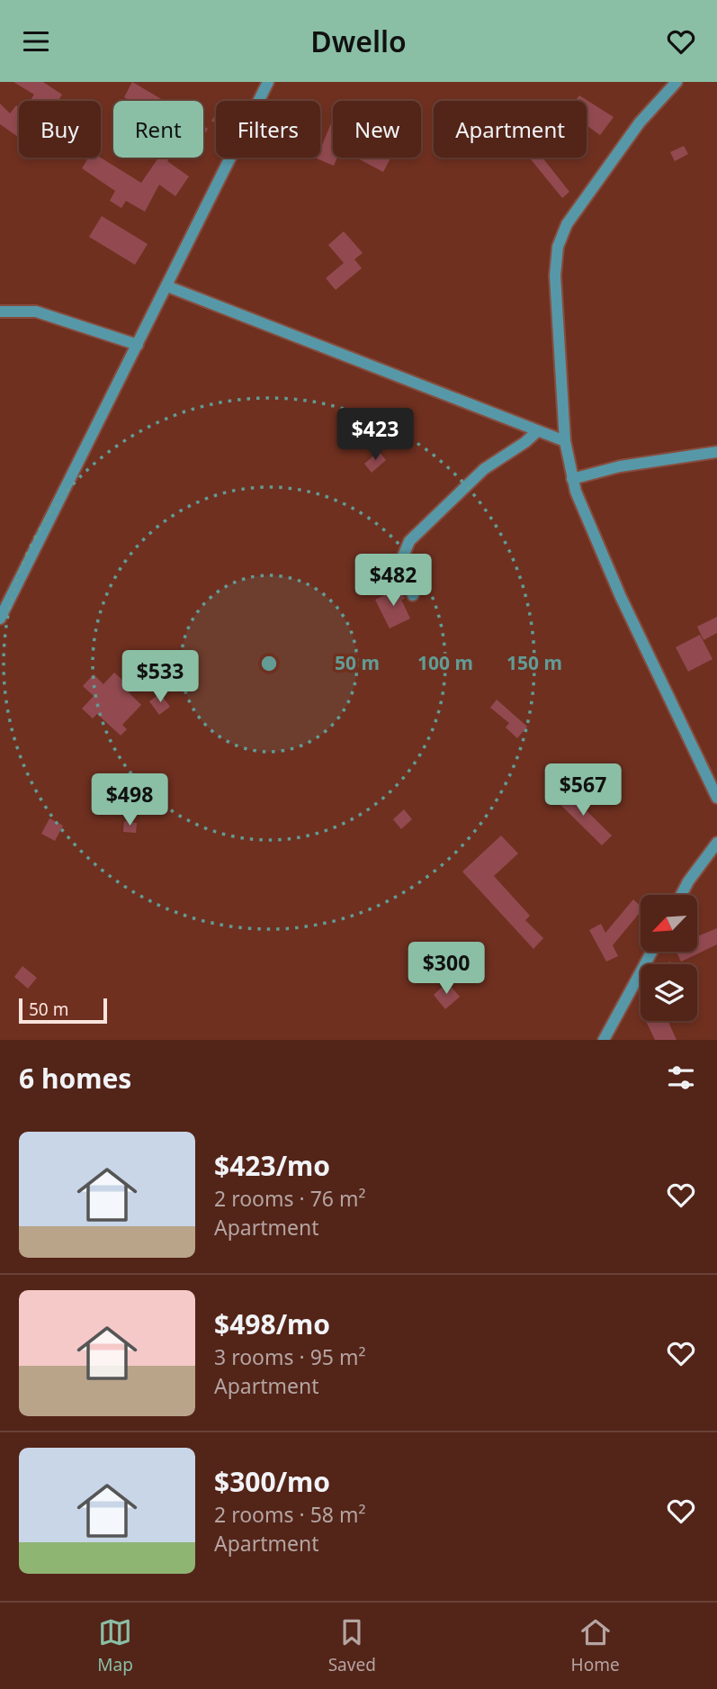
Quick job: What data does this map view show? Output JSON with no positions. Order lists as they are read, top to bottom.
{
  "scale_bar": "50 m",
  "north": "bottom left",
  "page": {
    "header": "Dwello",
    "chip": [
      "Buy",
      "Rent",
      "Filters",
      "New",
      "Apartment"
    ],
    "price": [
      "$423",
      "$482",
      "$533",
      "$567",
      "$498",
      "$300"
    ],
    "scale": "50 m",
    "heading": "6 homes",
    "list": [
      {
        "name": "$423/mo",
        "note": "2 rooms · 76 m² · Apartment"
      },
      {
        "name": "$498/mo",
        "note": "3 rooms · 95 m² · Apartment"
      },
      {
        "name": "$300/mo",
        "note": "2 rooms · 58 m² · Apartment"
      }
    ],
    "tabs": ["Map", "Saved", "Home"]
  },
  "rings": ["50 m", "100 m", "150 m"]
}
